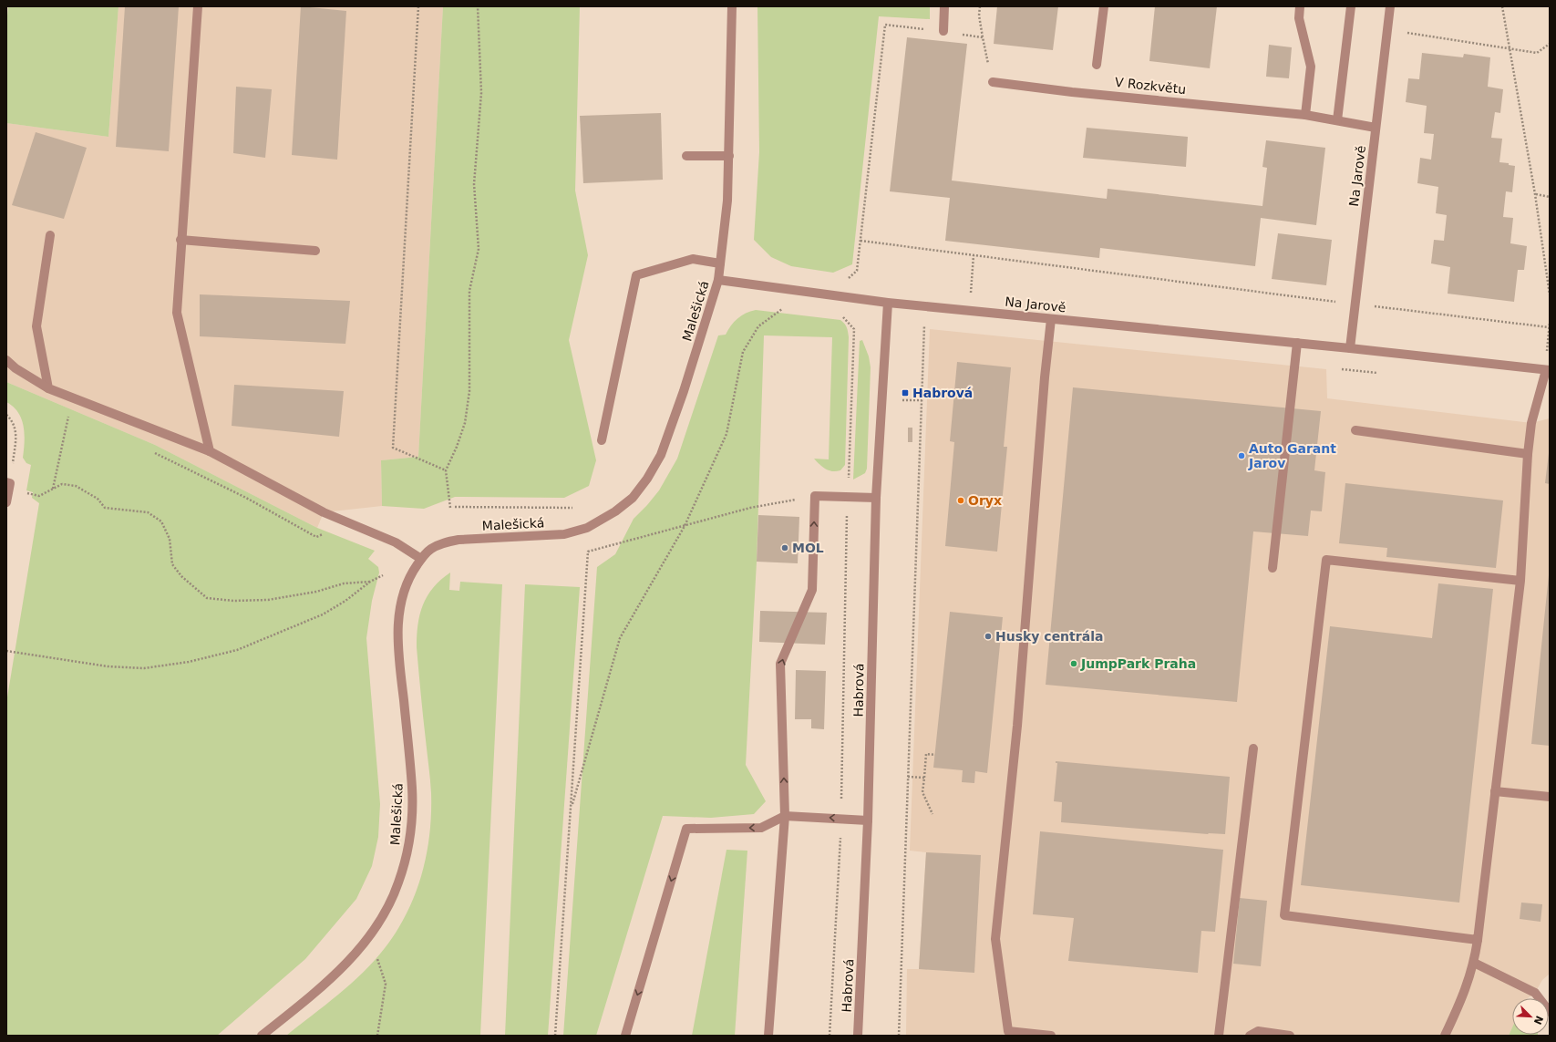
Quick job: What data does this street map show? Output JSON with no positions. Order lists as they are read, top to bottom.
{
  "streets": {
    "street": [
      "V Rozkvětu",
      "Na Jarově",
      "Malešická",
      "Habrová"
    ]
  },
  "crossings": [
    ["V Rozkvětu", "Na Jarově"],
    ["Na Jarově", "Malešická"],
    ["Na Jarově", "Habrová"]
  ],
  "places": {
    "transit": ["Habrová"],
    "other": [
      "Auto Garant Jarov",
      "Oryx",
      "MOL",
      "Husky centrála",
      "JumpPark Praha"
    ]
  },
  "north": "bottom right"
}
